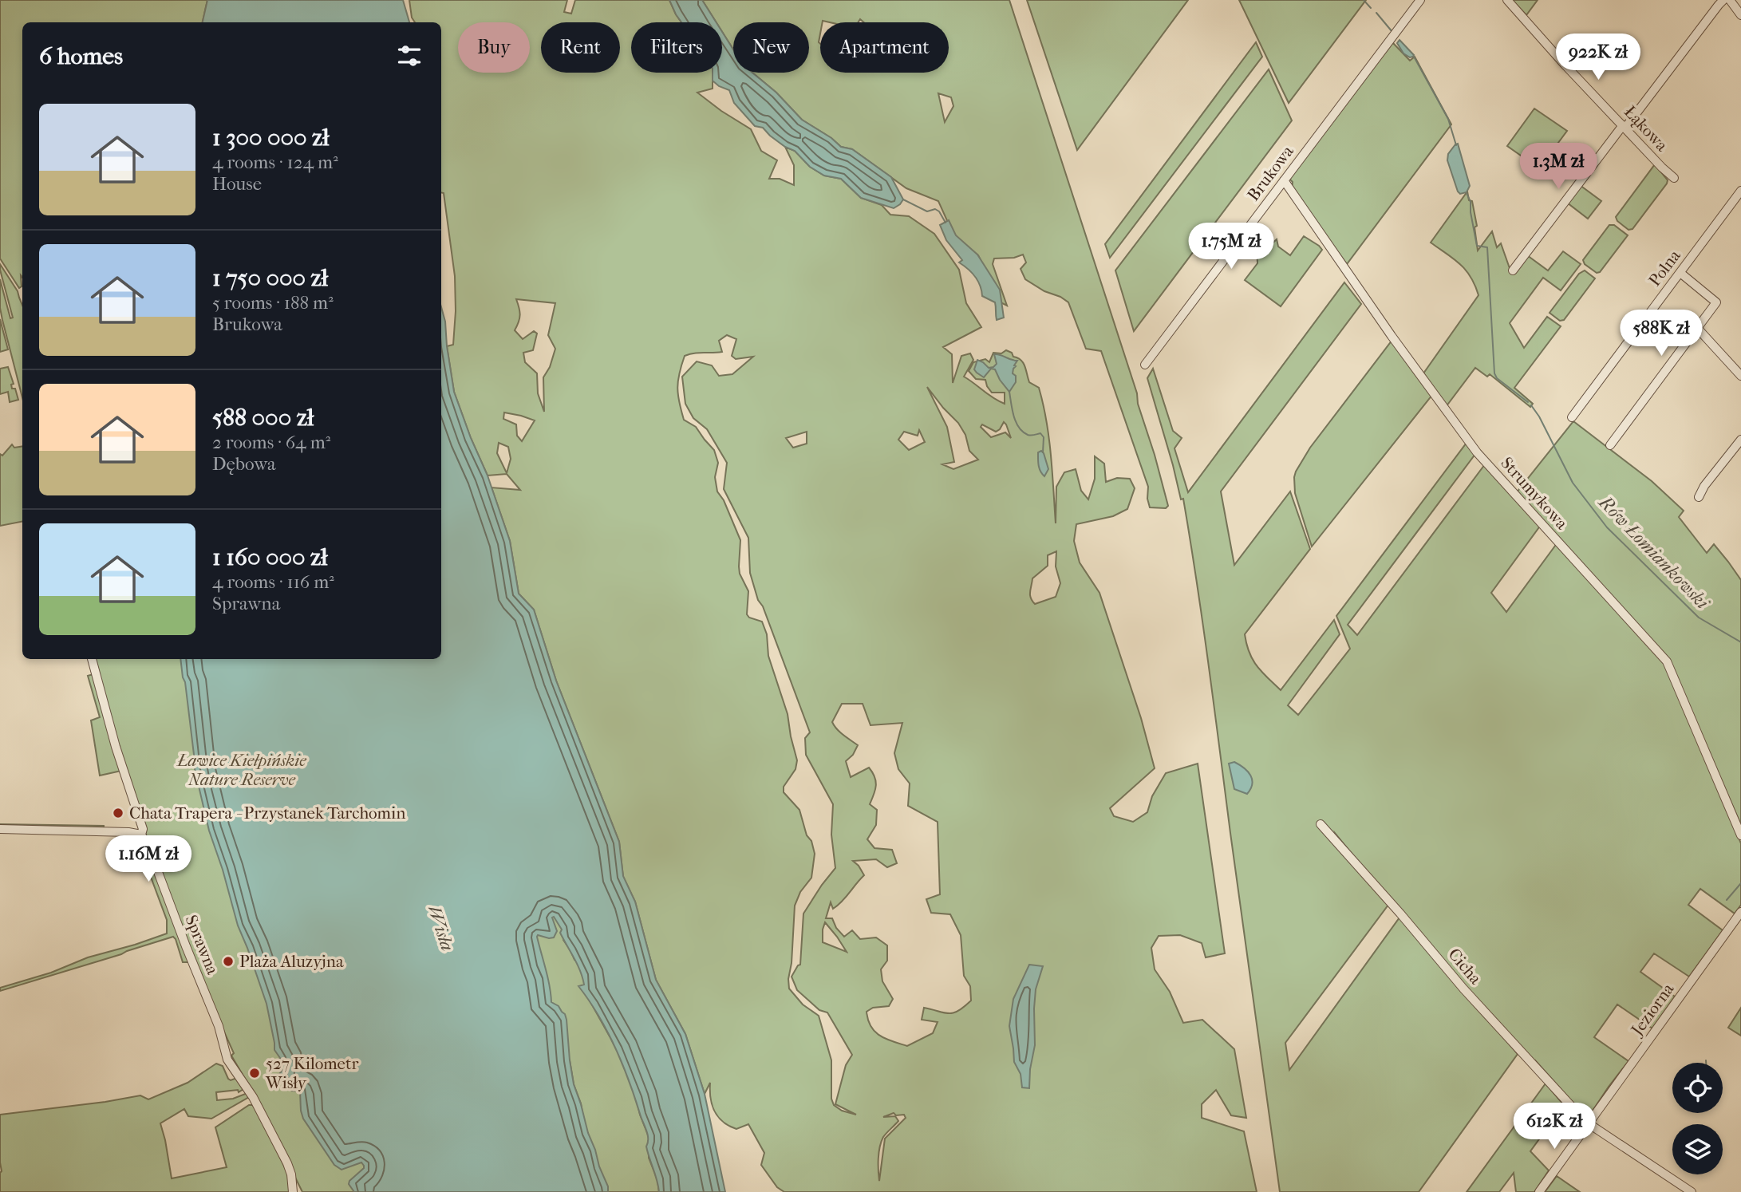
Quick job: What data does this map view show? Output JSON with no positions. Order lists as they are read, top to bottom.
{
  "streets": {
    "street": [
      "Łąkowa",
      "Brukowa",
      "Polna",
      "Strumykowa",
      "Sprawna",
      "Cicha",
      "Jeziorna"
    ]
  },
  "crossings": [
    ["Brukowa", "Strumykowa"],
    ["Cicha", "Jeziorna"]
  ],
  "water": ["Rów Łomiankowski", "Wisła"],
  "parks": ["Ławice Kiełpińskie Nature Reserve"],
  "places": ["Chata Trapera - Przystanek Tarchomin", "Plaża Aluzyjna", "527 Kilometr Wisły"],
  "page": {
    "chip": [
      "Buy",
      "Rent",
      "Filters",
      "New",
      "Apartment"
    ],
    "heading": "6 homes",
    "price": [
      "922K zł",
      "1.3M zł",
      "1.75M zł",
      "588K zł",
      "1.16M zł",
      "612K zł"
    ],
    "list": [
      {
        "name": "1 300 000 zł",
        "note": "4 rooms · 124 m² · House"
      },
      {
        "name": "1 750 000 zł",
        "note": "5 rooms · 188 m² · Brukowa"
      },
      {
        "name": "588 000 zł",
        "note": "2 rooms · 64 m² · Dębowa"
      },
      {
        "name": "1 160 000 zł",
        "note": "4 rooms · 116 m² · Sprawna"
      }
    ]
  }
}
